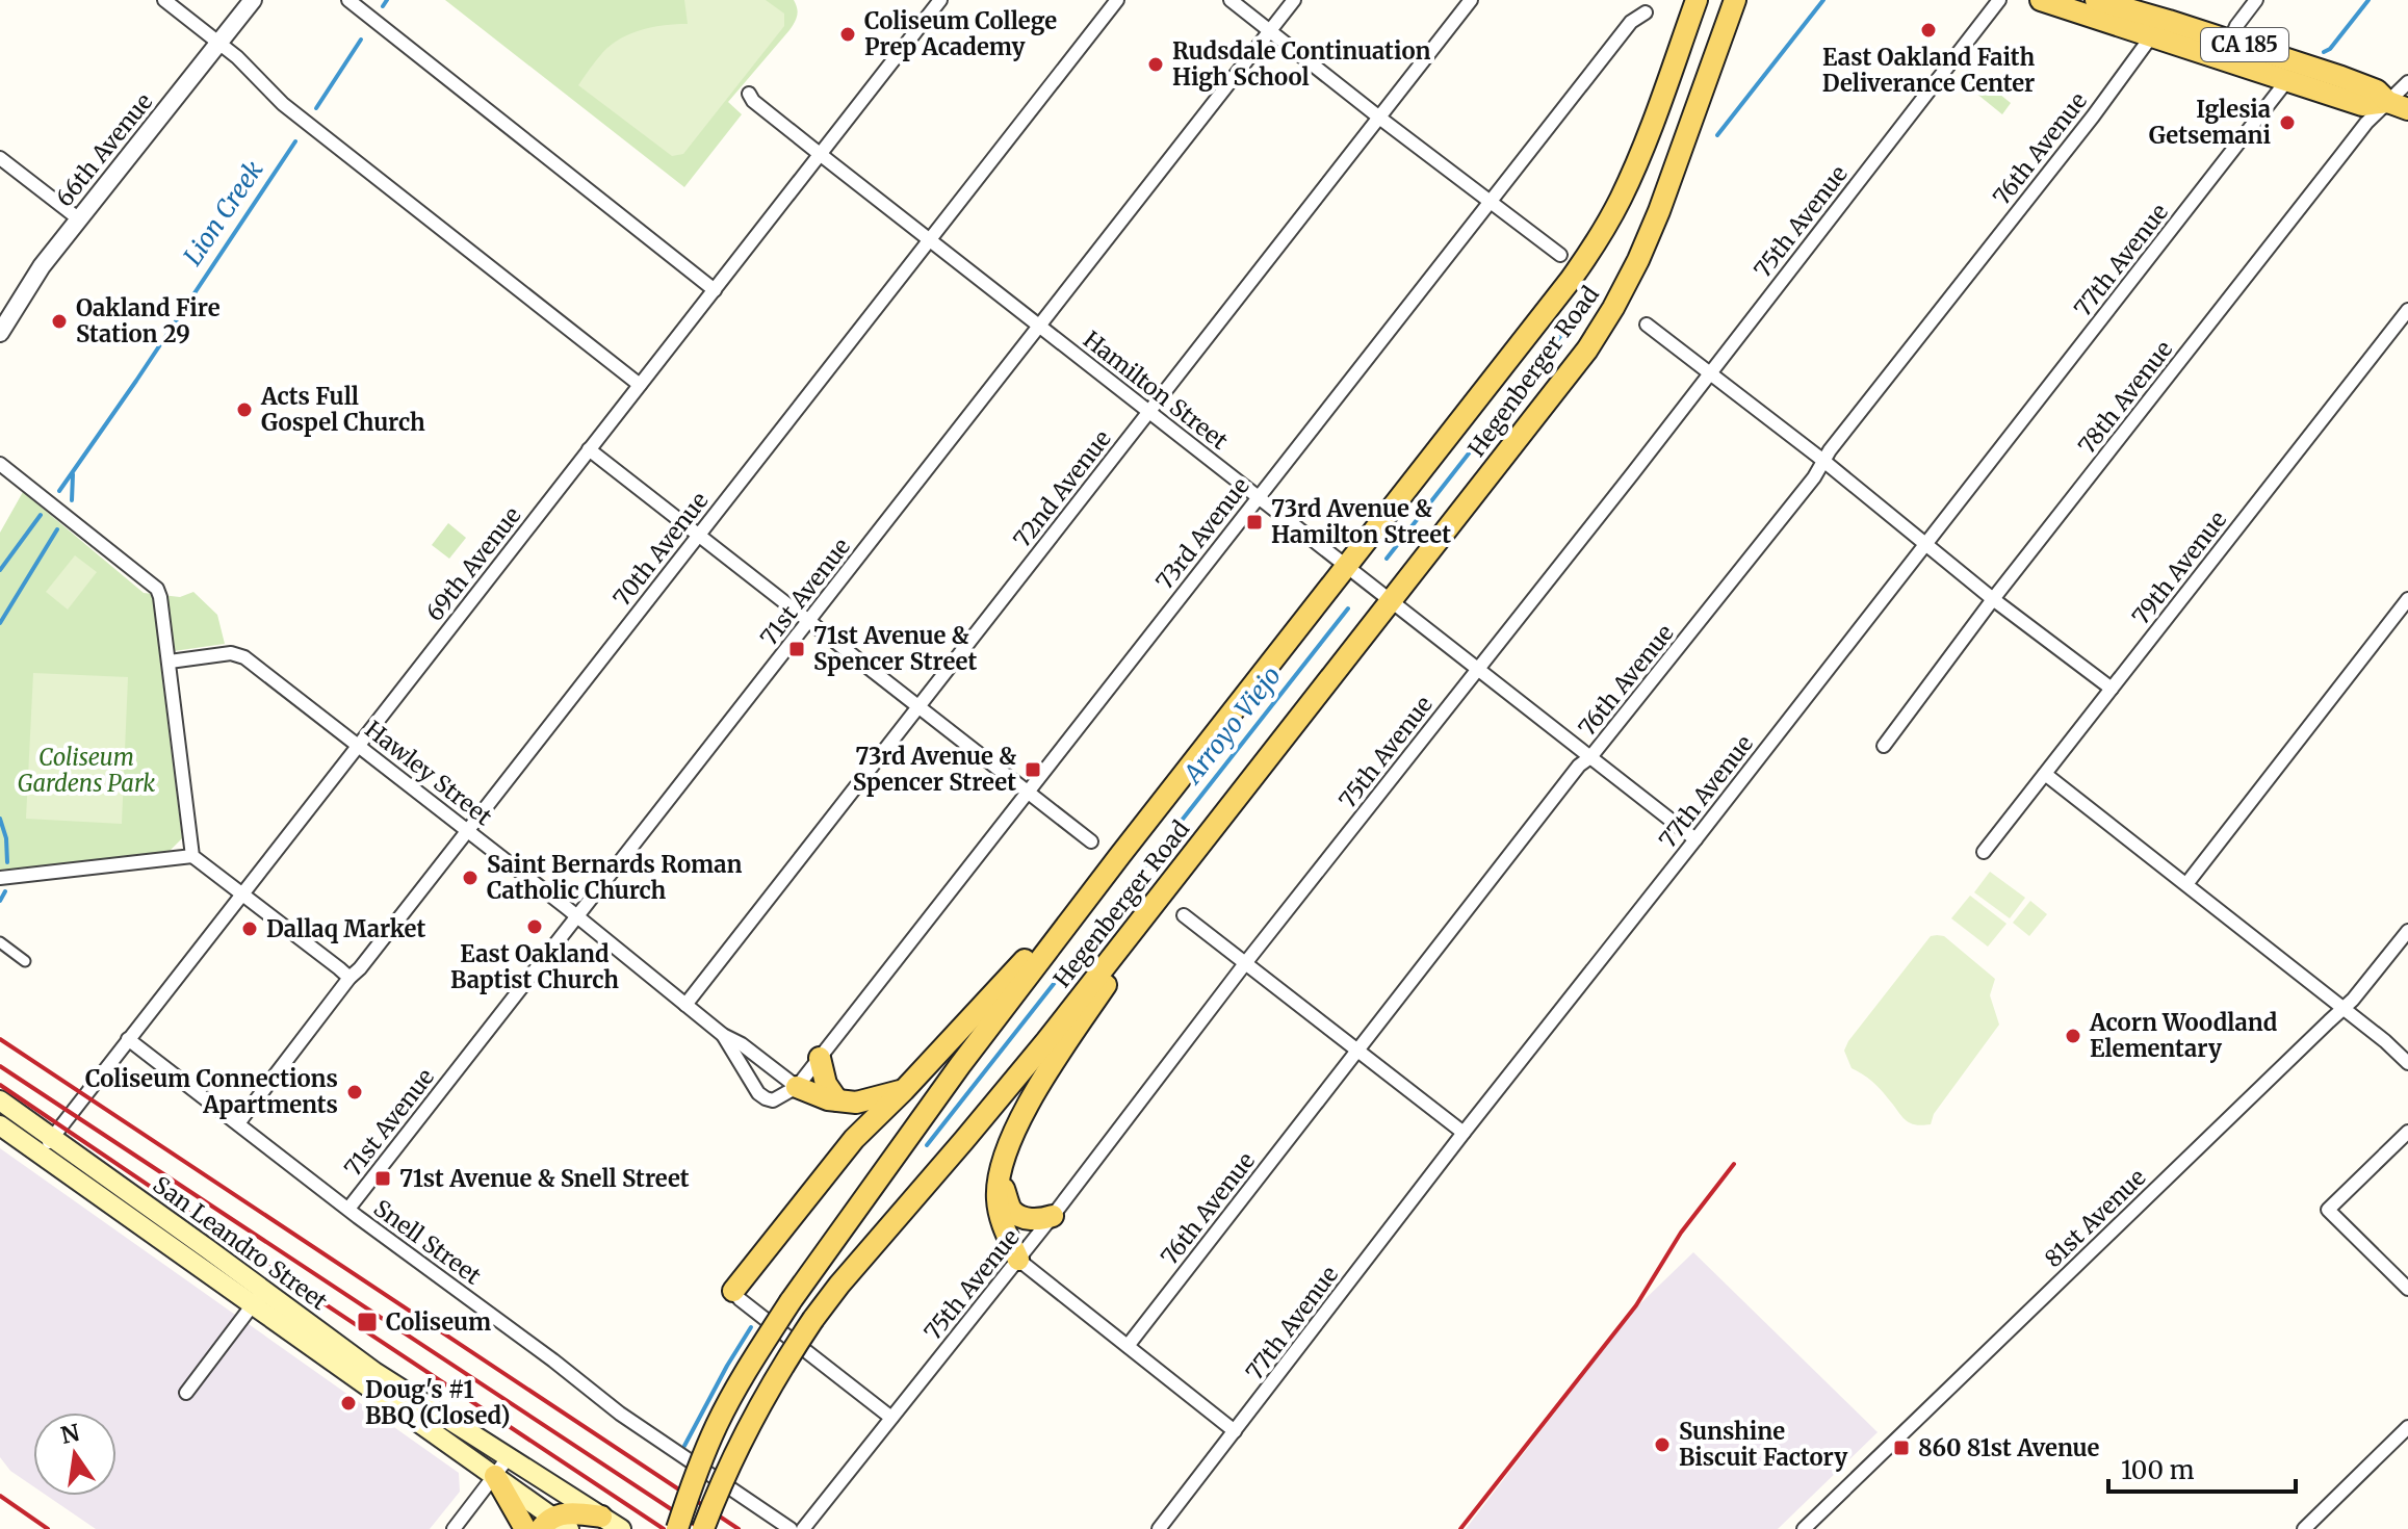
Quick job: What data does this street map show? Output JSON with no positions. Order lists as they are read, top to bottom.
{
  "streets": {
    "main road": ["CA 185", "Hegenberger Road", "San Leandro Street"],
    "street": [
      "76th Avenue",
      "66th Avenue",
      "75th Avenue",
      "77th Avenue",
      "Hamilton Street",
      "78th Avenue",
      "72nd Avenue",
      "73rd Avenue",
      "70th Avenue",
      "69th Avenue",
      "79th Avenue",
      "71st Avenue",
      "Hawley Street",
      "81st Avenue",
      "Snell Street"
    ]
  },
  "crossings": [
    ["CA 185", "76th Avenue"],
    ["CA 185", "77th Avenue"],
    ["CA 185", "78th Avenue"],
    ["76th Avenue", "Hamilton Street"],
    ["75th Avenue", "Hamilton Street"],
    ["77th Avenue", "Hamilton Street"],
    ["Hegenberger Road", "Hamilton Street"],
    ["Hamilton Street", "72nd Avenue"],
    ["Hamilton Street", "73rd Avenue"],
    ["Hamilton Street", "70th Avenue"],
    ["Hamilton Street", "69th Avenue"],
    ["Hamilton Street", "71st Avenue"],
    ["72nd Avenue", "Hawley Street"],
    ["73rd Avenue", "Hawley Street"],
    ["70th Avenue", "Hawley Street"],
    ["70th Avenue", "Snell Street"],
    ["69th Avenue", "Hawley Street"],
    ["69th Avenue", "Snell Street"],
    ["69th Avenue", "San Leandro Street"],
    ["71st Avenue", "Hawley Street"],
    ["71st Avenue", "Snell Street"]
  ],
  "water": ["Lion Creek", "Arroyo Viejo"],
  "parks": ["Coliseum Gardens Park"],
  "places": {
    "other": [
      "East Oakland Faith Deliverance Center",
      "Coliseum College Prep Academy",
      "Rudsdale Continuation High School",
      "Iglesia Getsemani",
      "Oakland Fire Station 29",
      "Acts Full Gospel Church",
      "Saint Bernards Roman Catholic Church",
      "East Oakland Baptist Church",
      "Dallaq Market",
      "Acorn Woodland Elementary",
      "Coliseum Connections Apartments",
      "Doug's #1 BBQ (Closed)",
      "Sunshine Biscuit Factory"
    ],
    "transit": [
      "73rd Avenue & Hamilton Street",
      "71st Avenue & Spencer Street",
      "73rd Avenue & Spencer Street",
      "71st Avenue & Snell Street",
      "Coliseum",
      "860 81st Avenue"
    ]
  },
  "scale_bar": "100 m",
  "north": "top"
}
